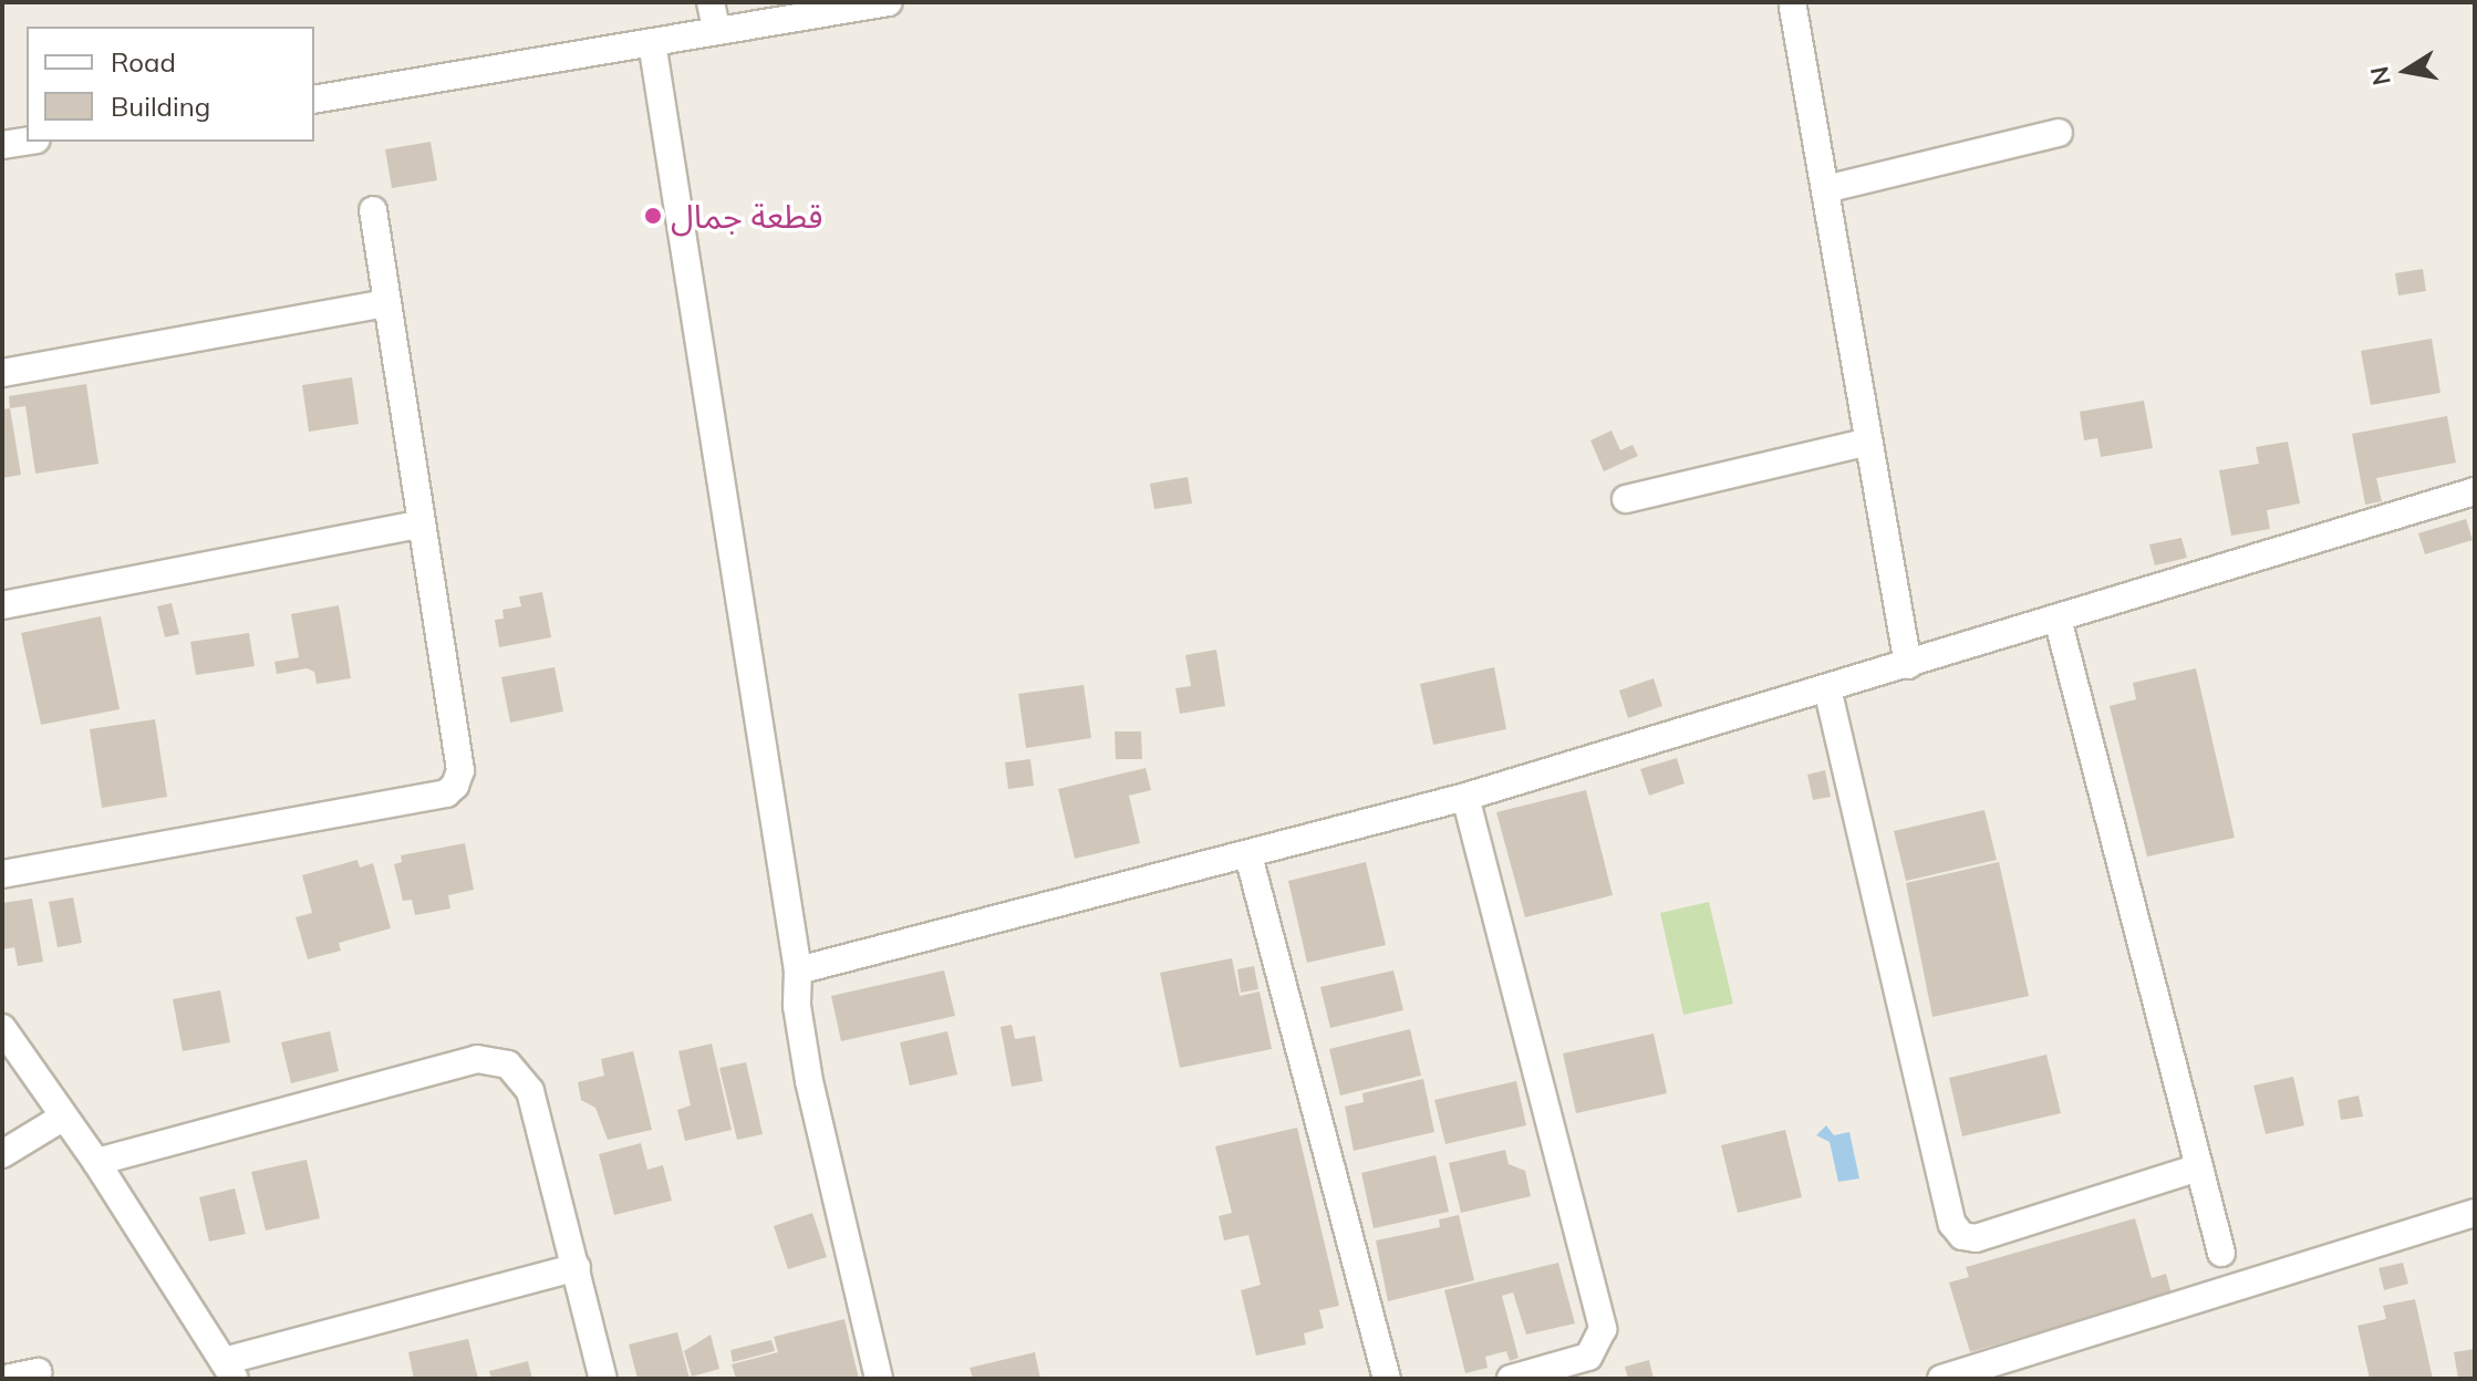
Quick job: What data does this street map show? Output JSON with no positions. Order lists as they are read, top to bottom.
{
  "places": ["قطعة جمال"],
  "legend": ["Road", "Building"],
  "north": "left"
}
